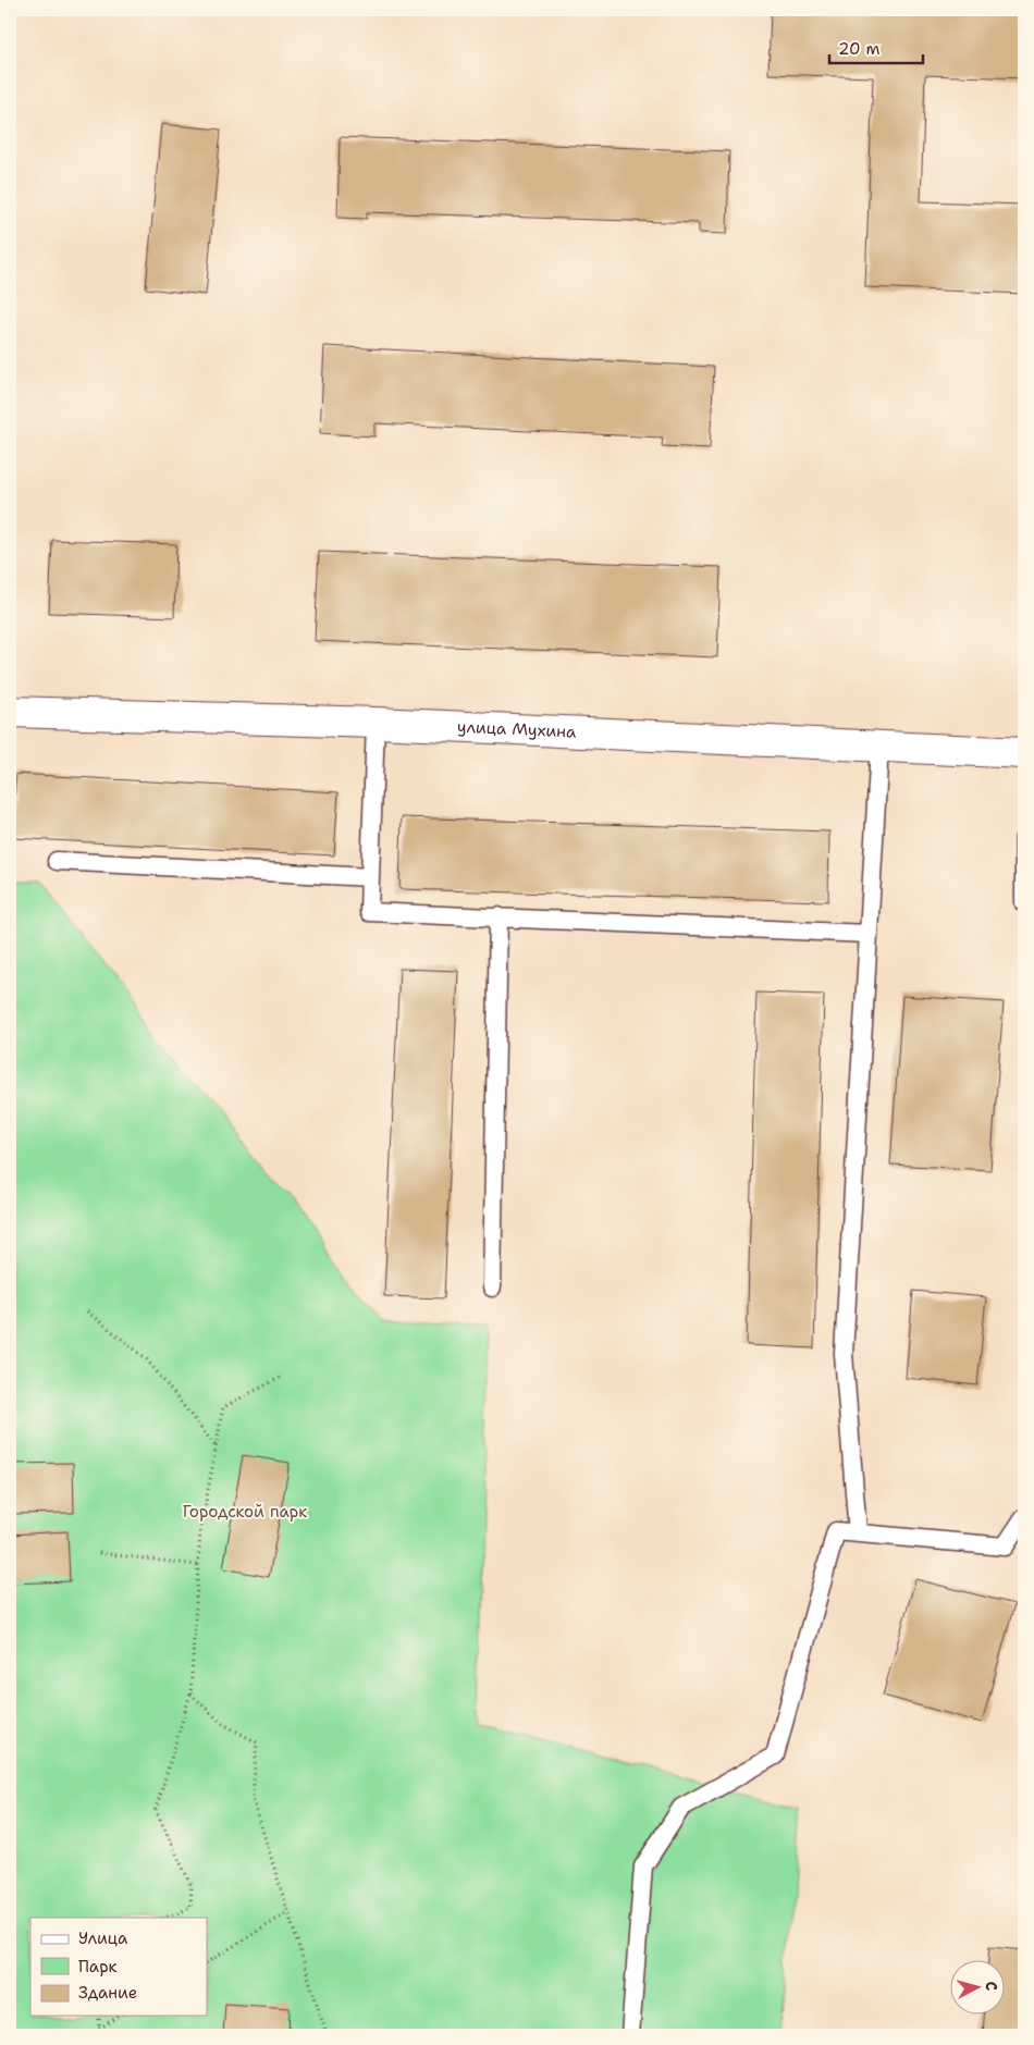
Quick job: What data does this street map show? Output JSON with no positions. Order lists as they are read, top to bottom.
{
  "streets": {
    "street": ["улица Мухина"]
  },
  "parks": ["Городской парк"],
  "legend": ["Улица", "Парк", "Здание"],
  "scale_bar": "20 m",
  "north": "right"
}
